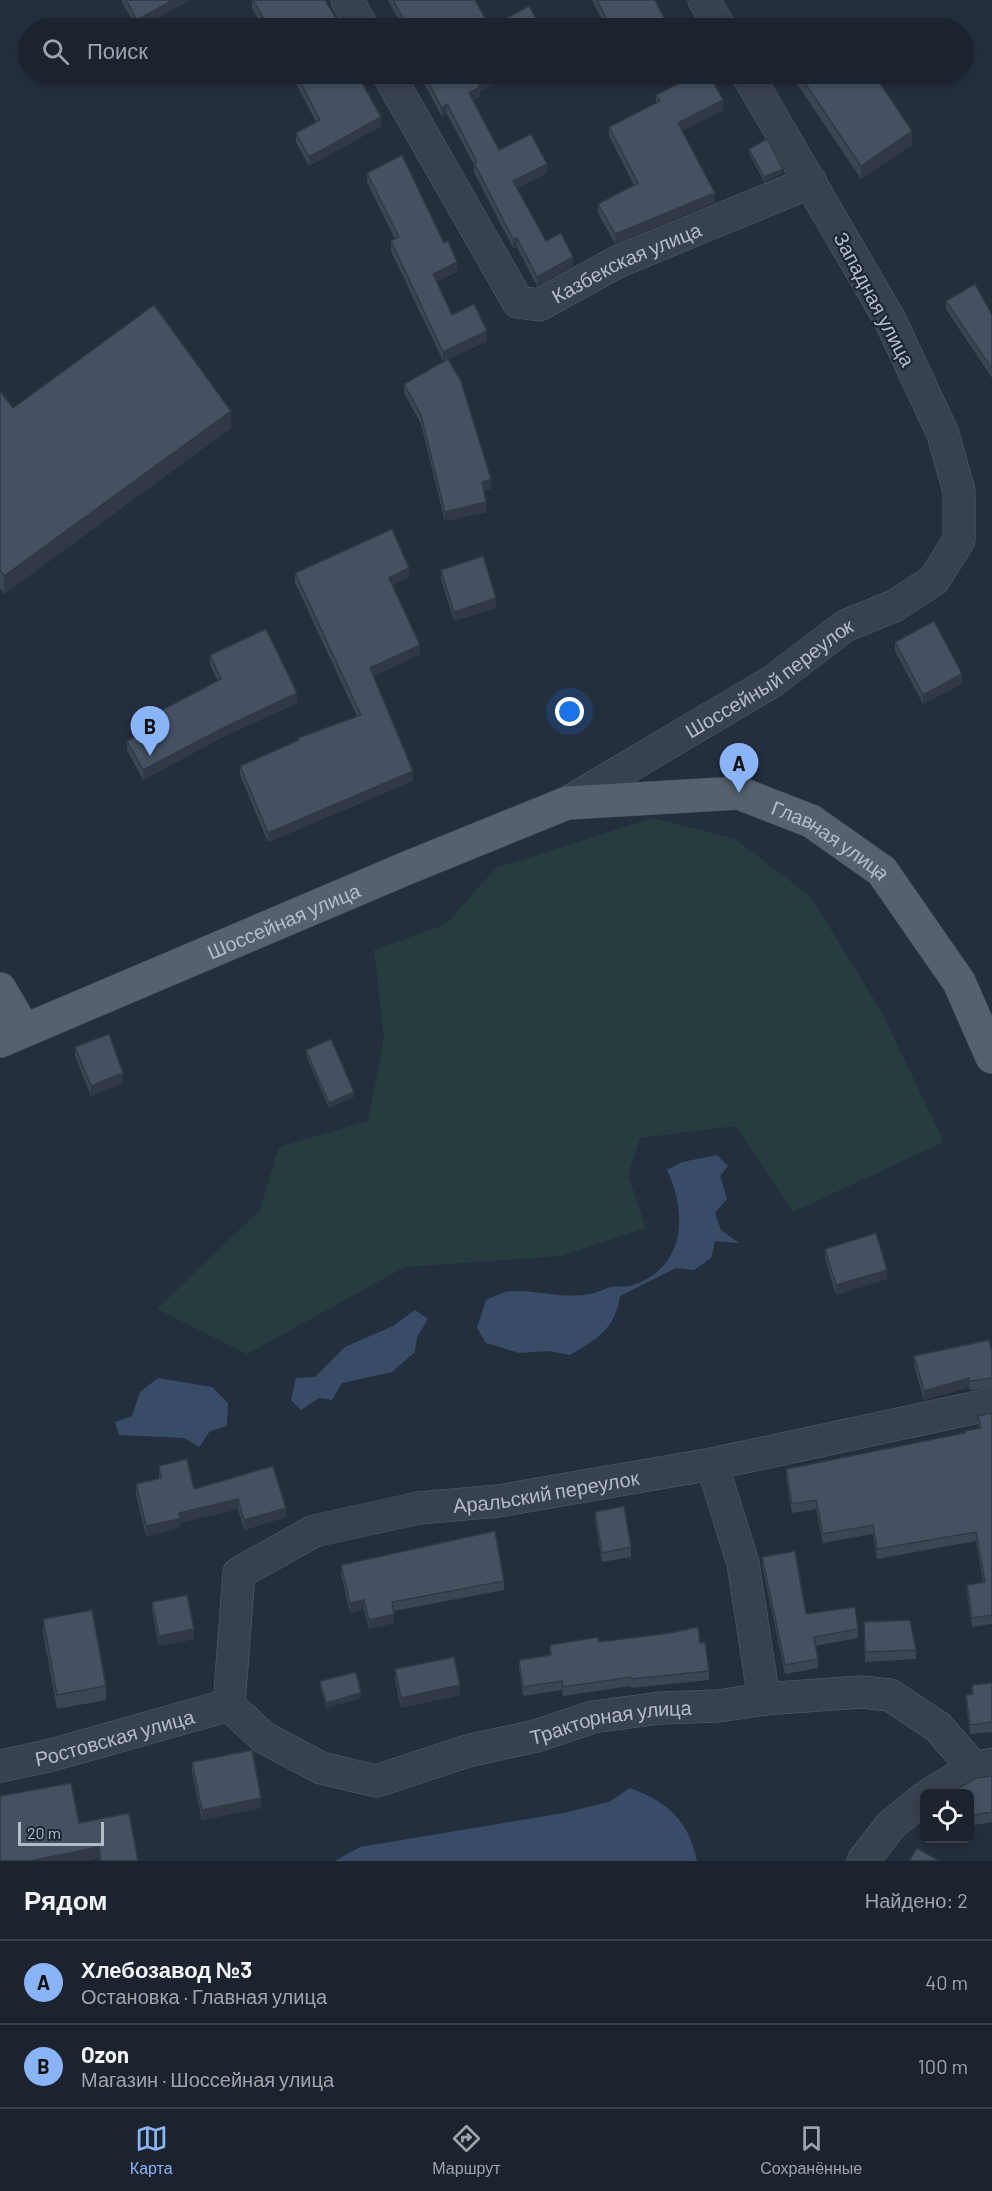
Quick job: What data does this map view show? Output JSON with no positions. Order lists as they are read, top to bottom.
{
  "streets": {
    "main road": ["Главная улица", "Шоссейная улица"],
    "street": [
      "Казбекская улица",
      "Западная улица",
      "Шоссейный переулок",
      "Аральский переулок",
      "Тракторная улица",
      "Ростовская улица"
    ]
  },
  "crossings": [
    ["Казбекская улица", "Западная улица"],
    ["Западная улица", "Шоссейный переулок"],
    ["Шоссейный переулок", "Главная улица"],
    ["Шоссейный переулок", "Шоссейная улица"],
    ["Главная улица", "Шоссейная улица"],
    ["Аральский переулок", "Тракторная улица"],
    ["Аральский переулок", "Ростовская улица"],
    ["Тракторная улица", "Ростовская улица"]
  ],
  "scale_bar": "20 m",
  "page": {
    "search": "Поиск",
    "pins": ["B", "A"],
    "scale": "20 m",
    "heading": ["Рядом", "Найдено: 2"],
    "list": [
      {
        "mark": "A",
        "name": "Хлебозавод №3",
        "note": "Остановка · Главная улица",
        "value": "40 m"
      },
      {
        "mark": "B",
        "name": "Ozon",
        "note": "Магазин · Шоссейная улица",
        "value": "100 m"
      }
    ],
    "nav": ["Карта", "Маршрут", "Сохранённые"]
  }
}
